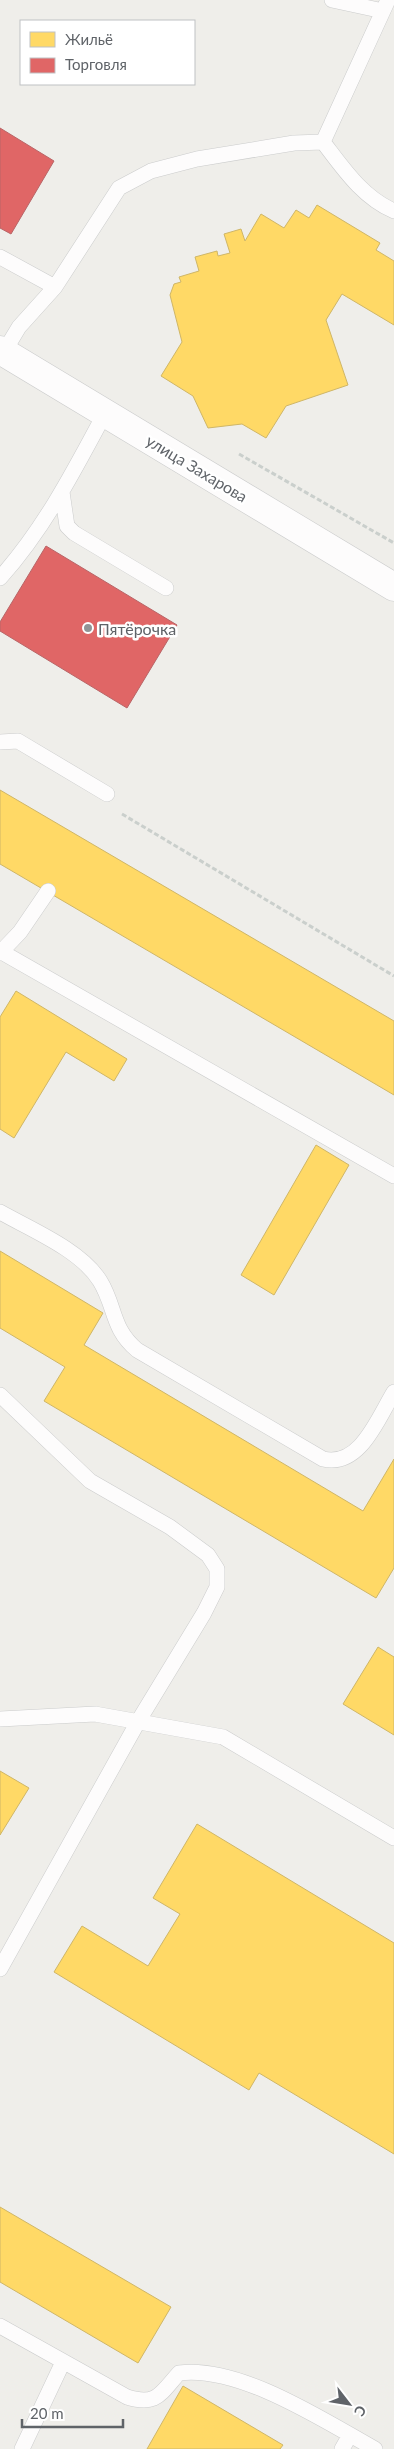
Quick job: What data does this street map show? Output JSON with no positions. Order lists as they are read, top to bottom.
{
  "streets": {
    "street": ["улица Захарова"]
  },
  "places": ["Пятёрочка"],
  "legend": ["Жильё", "Торговля"],
  "scale_bar": "20 m",
  "north": "bottom right"
}
